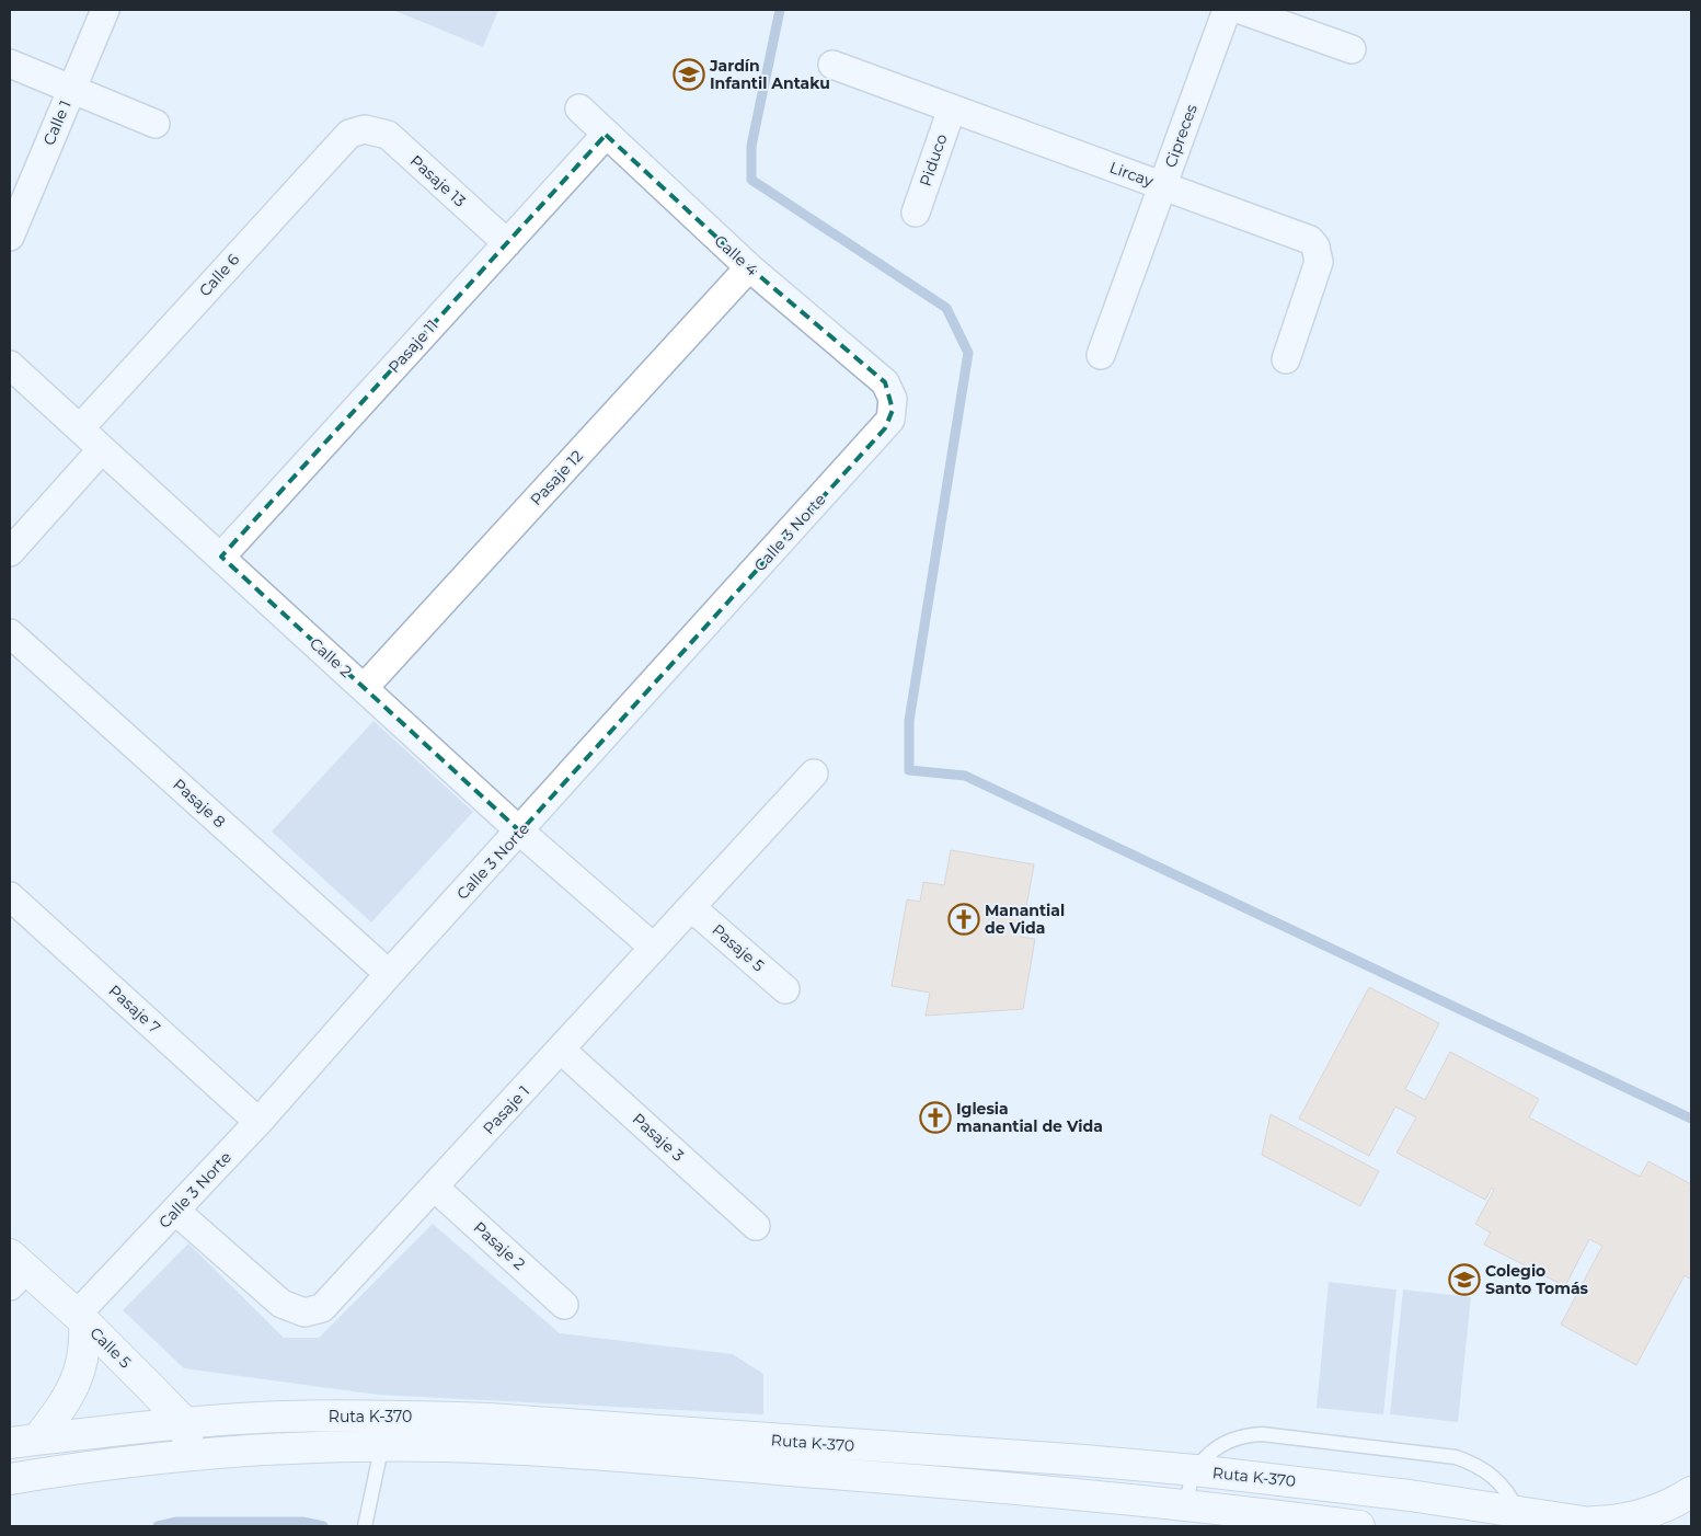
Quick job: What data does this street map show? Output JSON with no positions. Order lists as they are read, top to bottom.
{
  "streets": {
    "street": [
      "Calle 1",
      "Cipreces",
      "Piduco",
      "Lircay",
      "Pasaje 13",
      "Calle 4",
      "Calle 6",
      "Pasaje 11",
      "Pasaje 12",
      "Calle 3 Norte",
      "Calle 2",
      "Pasaje 8",
      "Pasaje 5",
      "Pasaje 7",
      "Pasaje 1",
      "Pasaje 3",
      "Pasaje 2",
      "Calle 5",
      "Ruta K-370"
    ]
  },
  "crossings": [
    ["Cipreces", "Lircay"],
    ["Piduco", "Lircay"],
    ["Pasaje 13", "Calle 6"],
    ["Pasaje 13", "Pasaje 11"],
    ["Calle 4", "Pasaje 11"],
    ["Calle 4", "Pasaje 12"],
    ["Calle 4", "Calle 3 Norte"],
    ["Calle 6", "Calle 2"],
    ["Pasaje 11", "Calle 2"],
    ["Pasaje 12", "Calle 2"],
    ["Calle 3 Norte", "Calle 2"],
    ["Calle 3 Norte", "Pasaje 8"],
    ["Calle 3 Norte", "Pasaje 7"],
    ["Calle 3 Norte", "Pasaje 1"],
    ["Calle 3 Norte", "Calle 5"],
    ["Calle 2", "Pasaje 1"],
    ["Pasaje 5", "Pasaje 1"],
    ["Pasaje 1", "Pasaje 3"],
    ["Pasaje 1", "Pasaje 2"],
    ["Calle 5", "Ruta K-370"]
  ],
  "places": {
    "school or university": ["Jardín Infantil Antaku", "Colegio Santo Tomás"],
    "church": ["Manantial de Vida", "Iglesia manantial de Vida"]
  }
}
